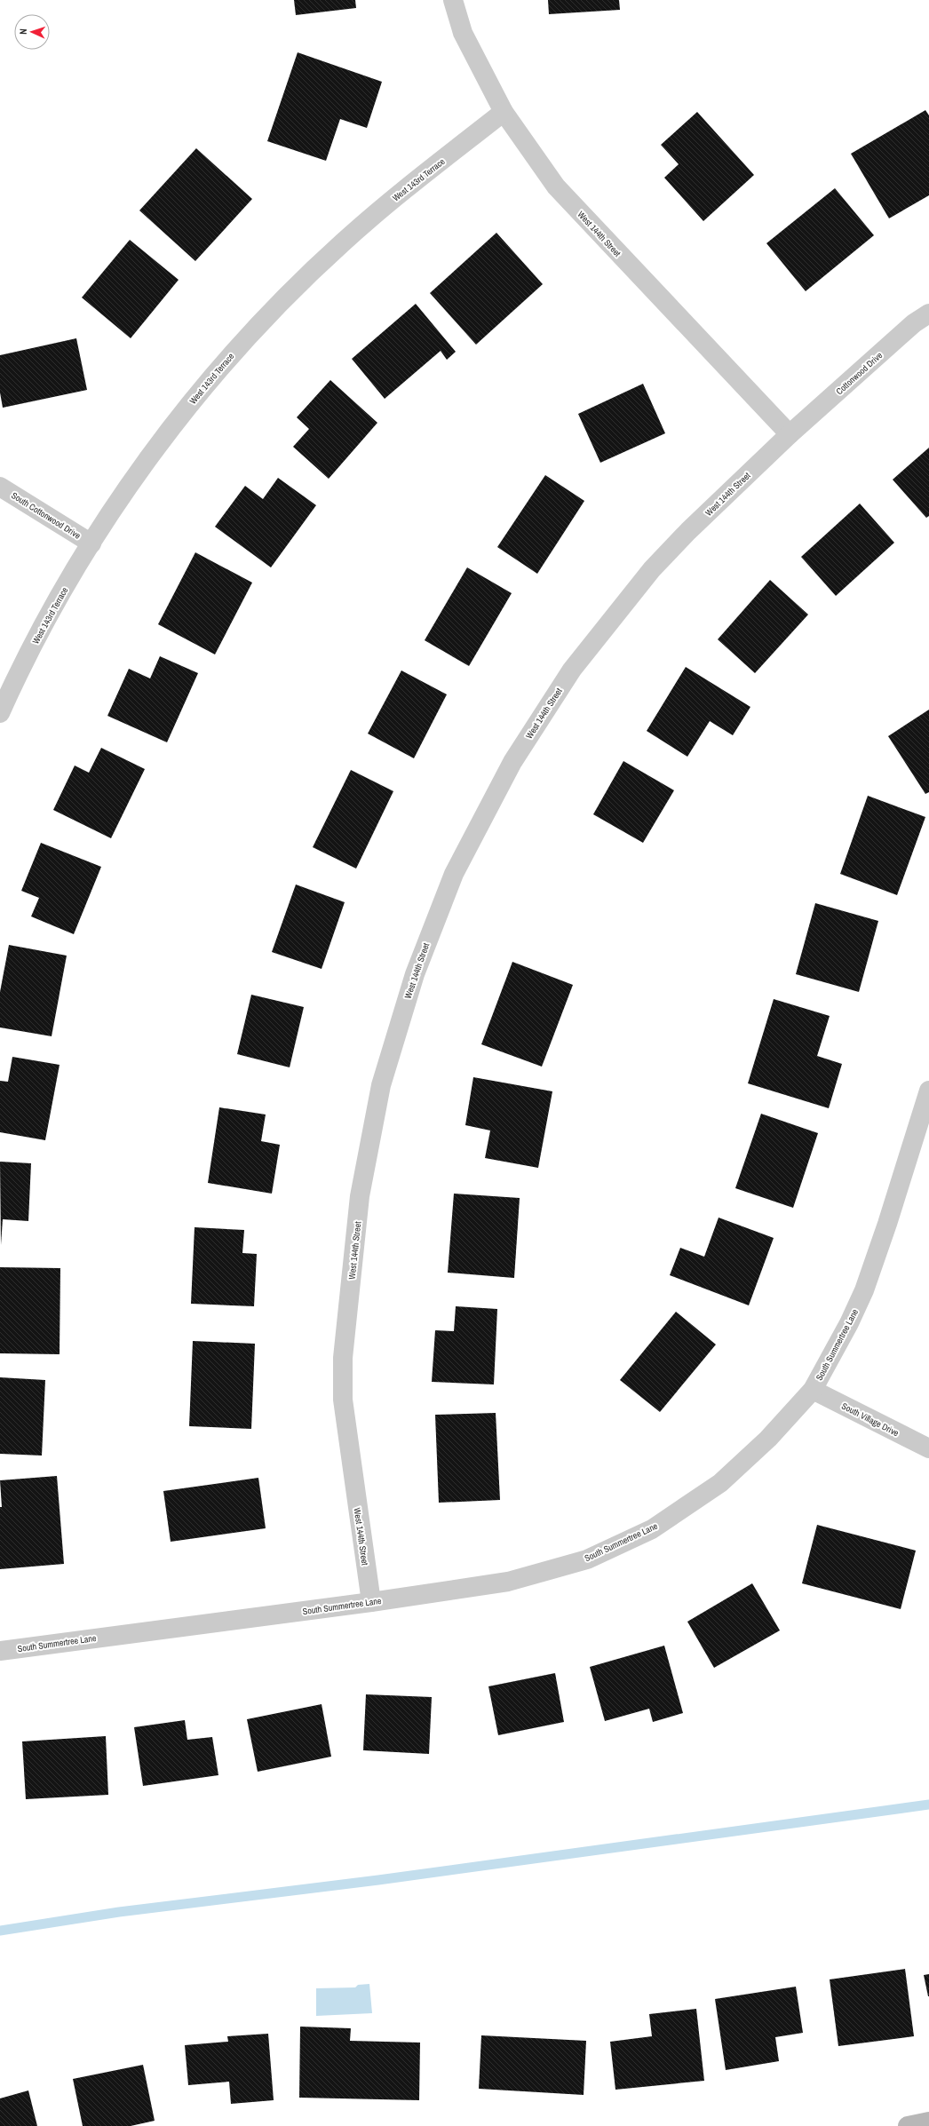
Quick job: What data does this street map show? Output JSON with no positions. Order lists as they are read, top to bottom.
{
  "streets": {
    "street": [
      "West 143rd Terrace",
      "West 144th Street",
      "Cottonwood Drive",
      "South Cottonwood Drive",
      "South Summertree Lane",
      "South Village Drive"
    ]
  },
  "crossings": [
    ["West 143rd Terrace", "West 144th Street"],
    ["West 143rd Terrace", "South Cottonwood Drive"],
    ["West 144th Street", "Cottonwood Drive"],
    ["West 144th Street", "South Summertree Lane"],
    ["South Summertree Lane", "South Village Drive"]
  ],
  "north": "left"
}
